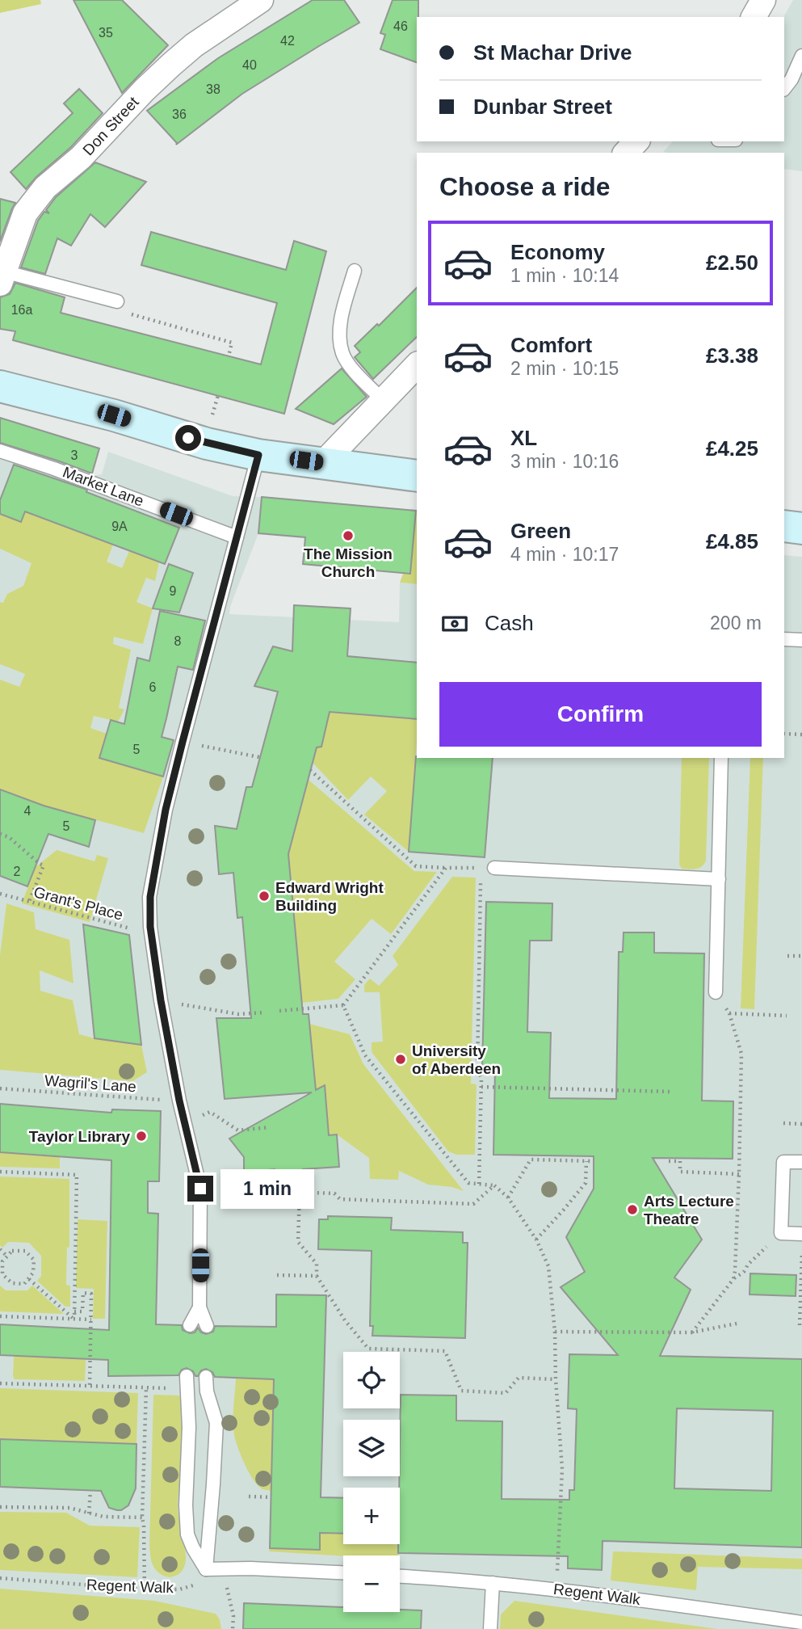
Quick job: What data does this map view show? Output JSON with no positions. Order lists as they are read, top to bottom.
{
  "streets": {
    "street": ["Don Street"],
    "lane": ["Market Lane", "Regent Walk"],
    "path": ["Grant's Place", "Wagril's Lane"]
  },
  "places": [
    "The Mission Church",
    "Edward Wright Building",
    "University of Aberdeen",
    "Taylor Library",
    "Arts Lecture Theatre"
  ],
  "house_numbers": [
    "46",
    "35",
    "42",
    "40",
    "38",
    "36",
    "16a",
    "3",
    "9A",
    "9",
    "8",
    "6",
    "5",
    "4",
    "5",
    "2"
  ],
  "page": {
    "banner": ["St Machar Drive", "Dunbar Street"],
    "heading": "Choose a ride",
    "list": [
      {
        "name": "Economy",
        "note": "1 min · 10:14",
        "value": "£2.50"
      },
      {
        "name": "Comfort",
        "note": "2 min · 10:15",
        "value": "£3.38"
      },
      {
        "name": "XL",
        "note": "3 min · 10:16",
        "value": "£4.25"
      },
      {
        "name": "Green",
        "note": "4 min · 10:17",
        "value": "£4.85"
      }
    ],
    "pay": ["Cash", "200 m"],
    "buttons": "Confirm",
    "bubble": "1 min",
    "map_buttons": ["+", "−"]
  }
}
